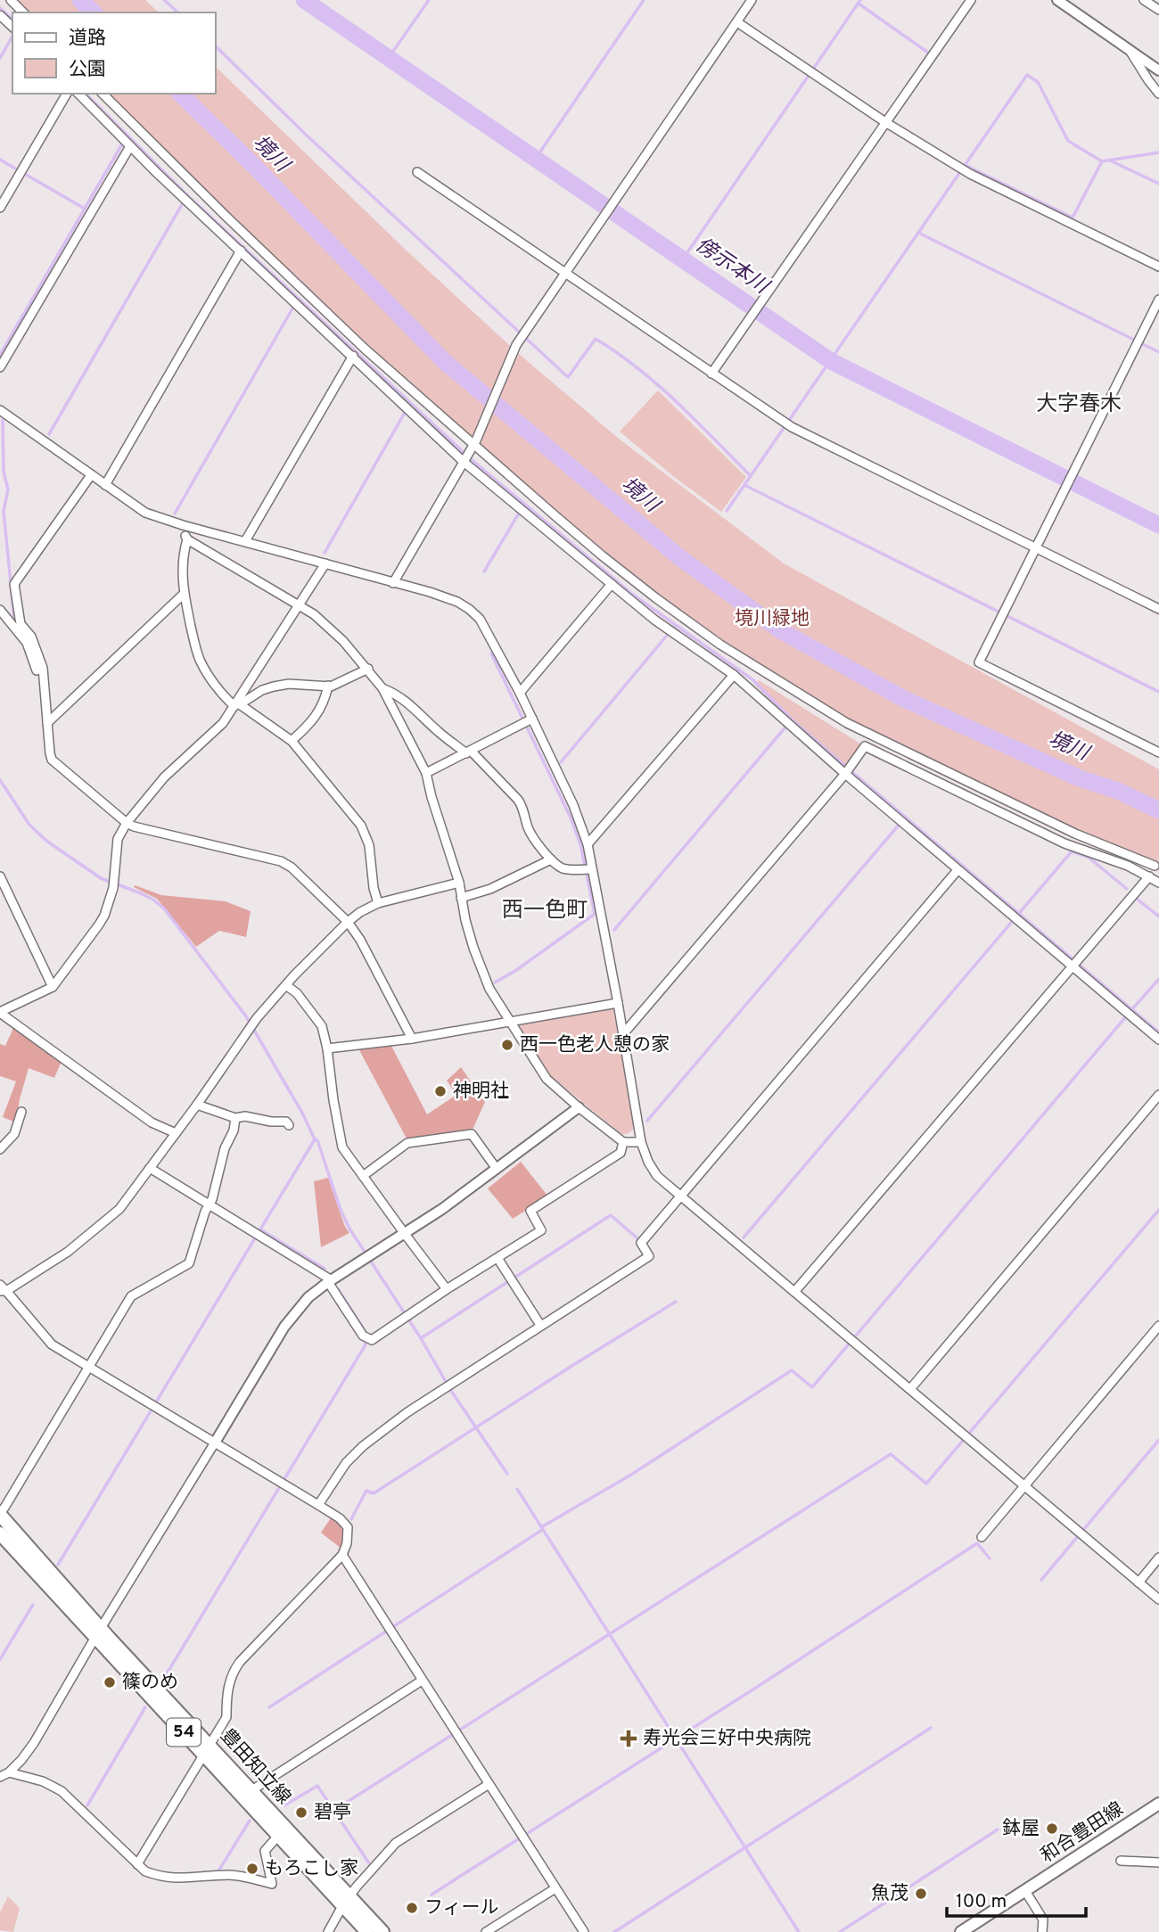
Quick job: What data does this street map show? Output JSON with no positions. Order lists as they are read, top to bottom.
{
  "streets": {
    "main road": ["54", "豊田知立線", "和合豊田線"]
  },
  "districts": ["大字春木", "西一色町"],
  "water": ["境川", "傍示本川"],
  "parks": ["境川緑地"],
  "places": {
    "other": [
      "西一色老人憩の家",
      "神明社",
      "篠のめ",
      "碧亭",
      "鉢屋",
      "もろこし家",
      "魚茂",
      "フィール"
    ],
    "health": ["寿光会三好中央病院"]
  },
  "legend": ["道路", "公園"],
  "scale_bar": "100 m"
}
